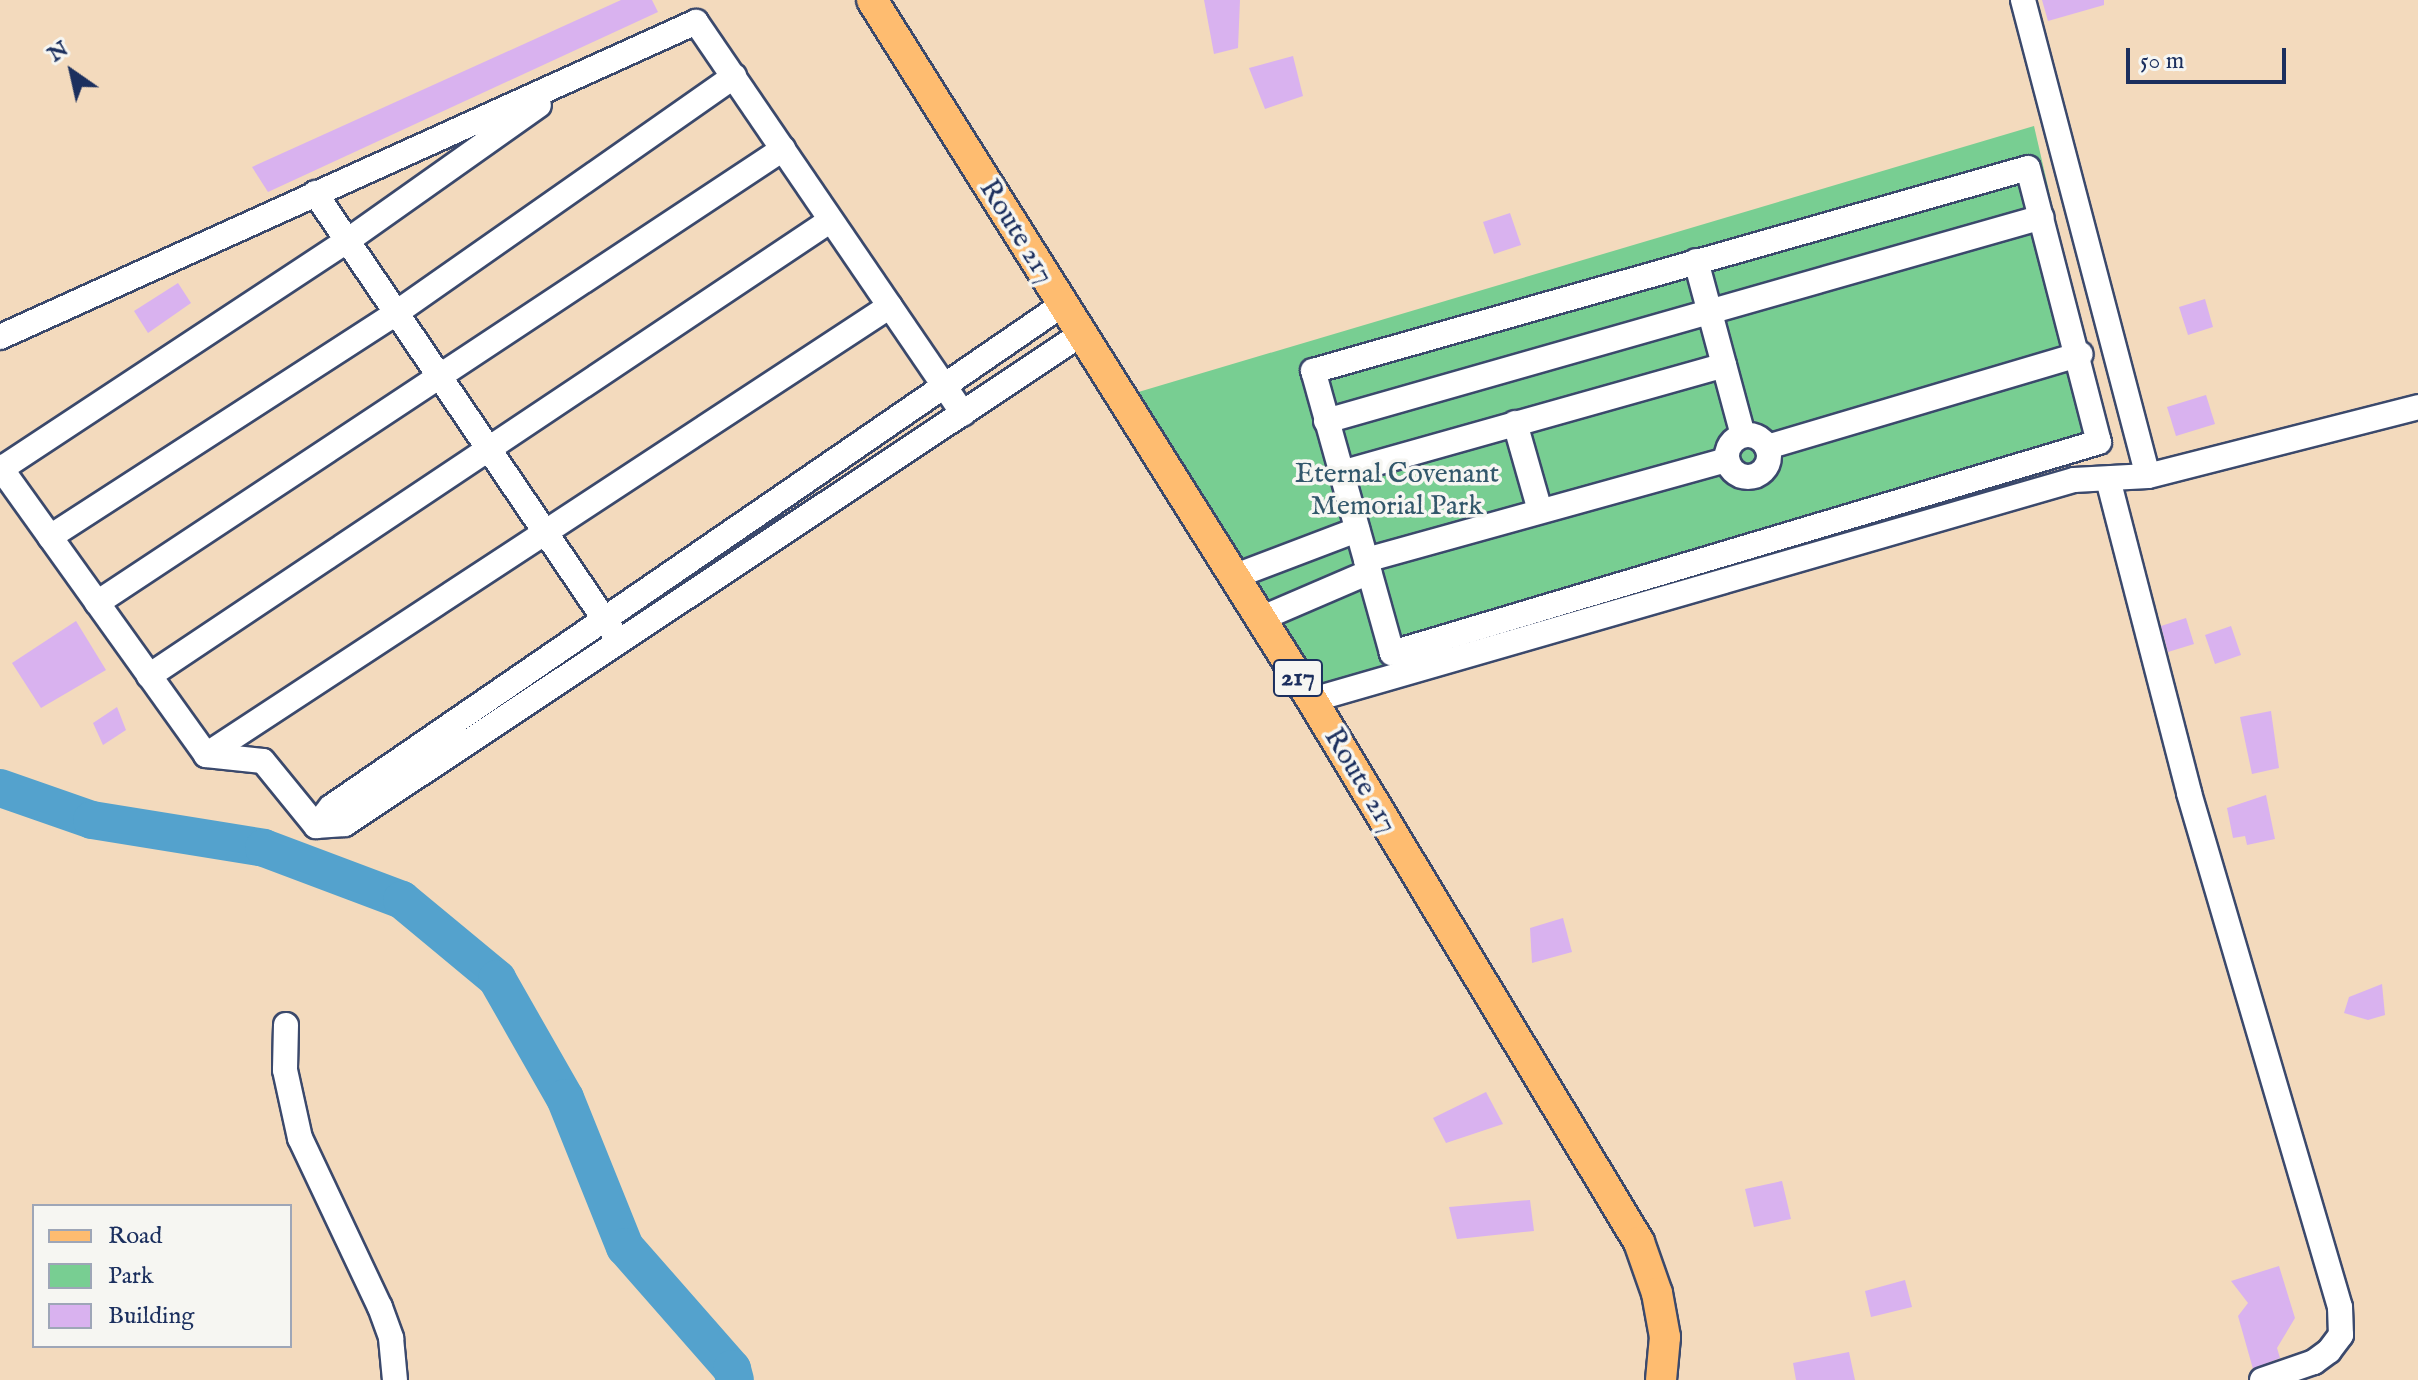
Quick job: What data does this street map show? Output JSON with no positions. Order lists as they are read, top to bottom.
{
  "streets": {
    "main road": ["Route 217", "217"]
  },
  "parks": ["Eternal Covenant Memorial Park"],
  "legend": ["Road", "Park", "Building"],
  "scale_bar": "50 m",
  "north": "top left"
}
